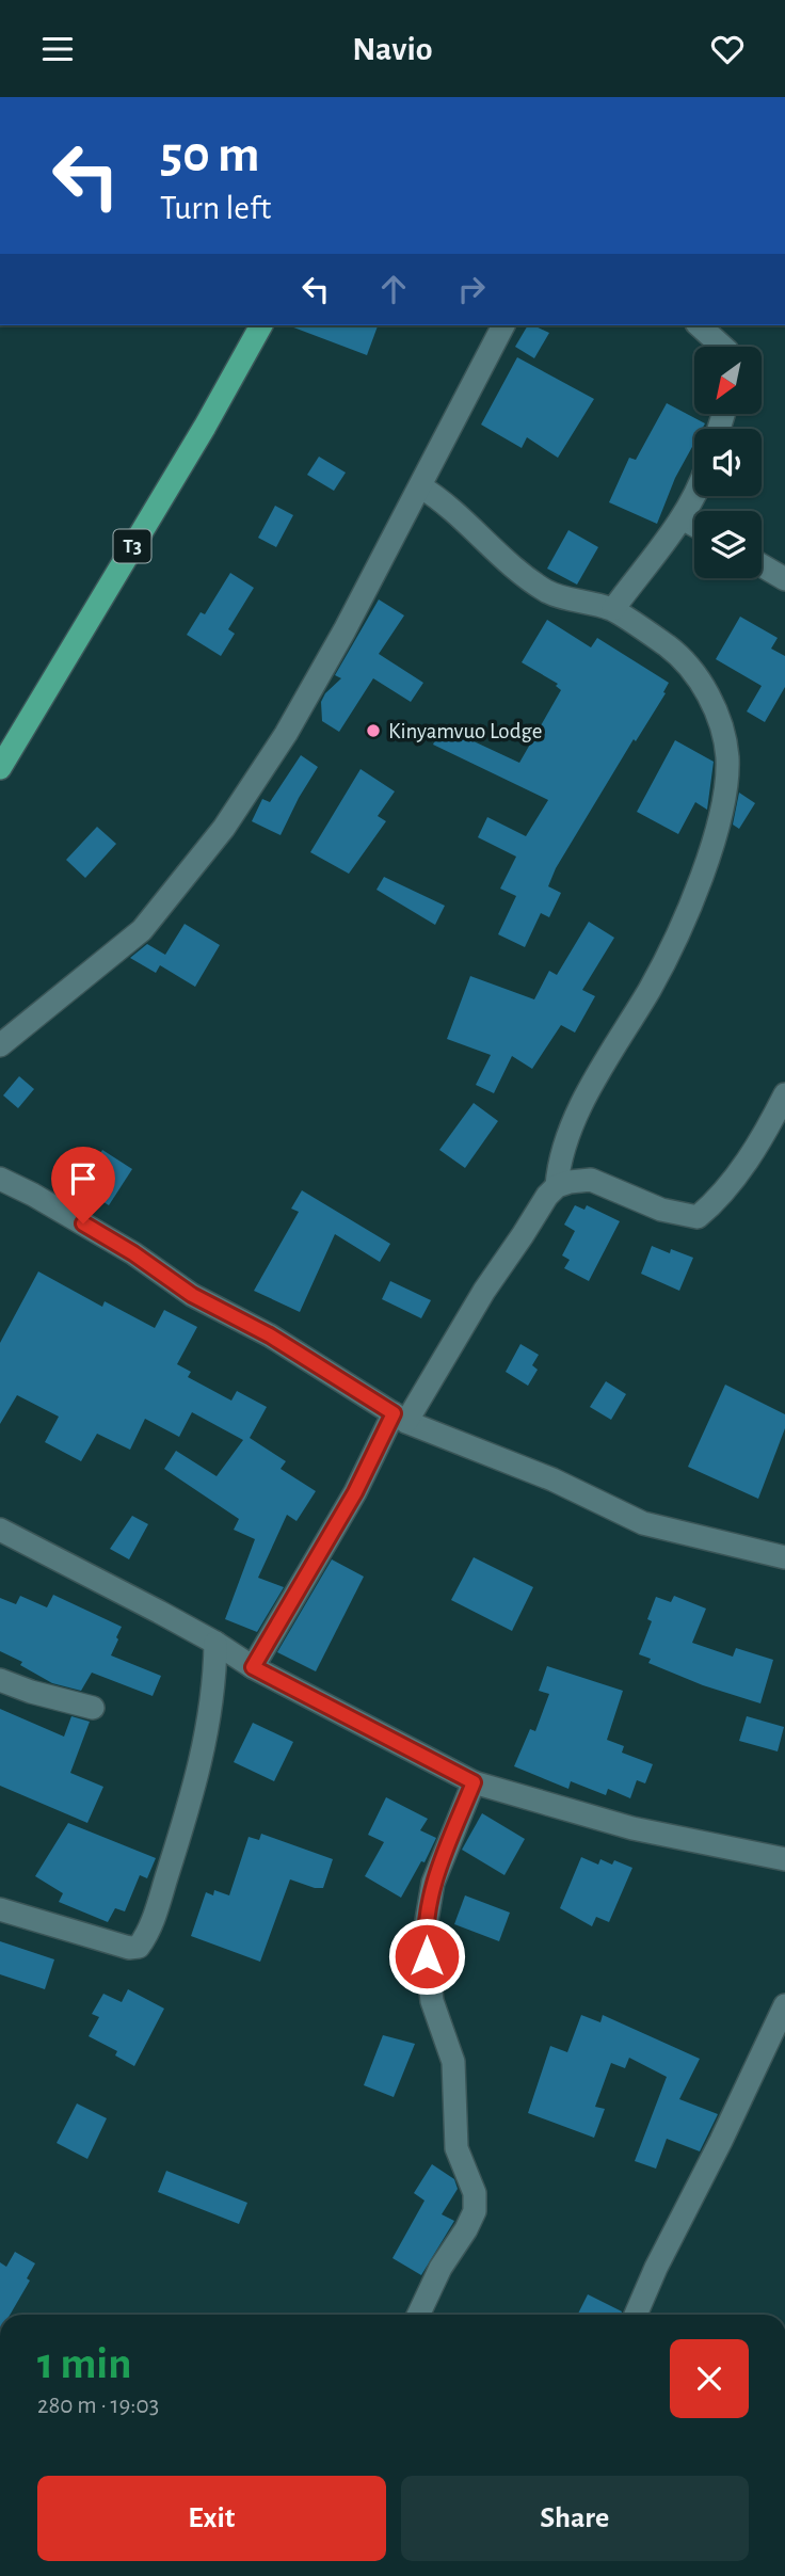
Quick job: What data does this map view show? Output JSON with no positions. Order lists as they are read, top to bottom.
{
  "streets": {
    "highway": ["T3"]
  },
  "places": ["Kinyamvuo Lodge"],
  "north": "bottom left",
  "page": {
    "header": "Navio",
    "turn": ["50 m", "Turn left"],
    "heading": ["1 min", "280 m · 19:03"],
    "buttons": ["Exit", "Share"]
  }
}
